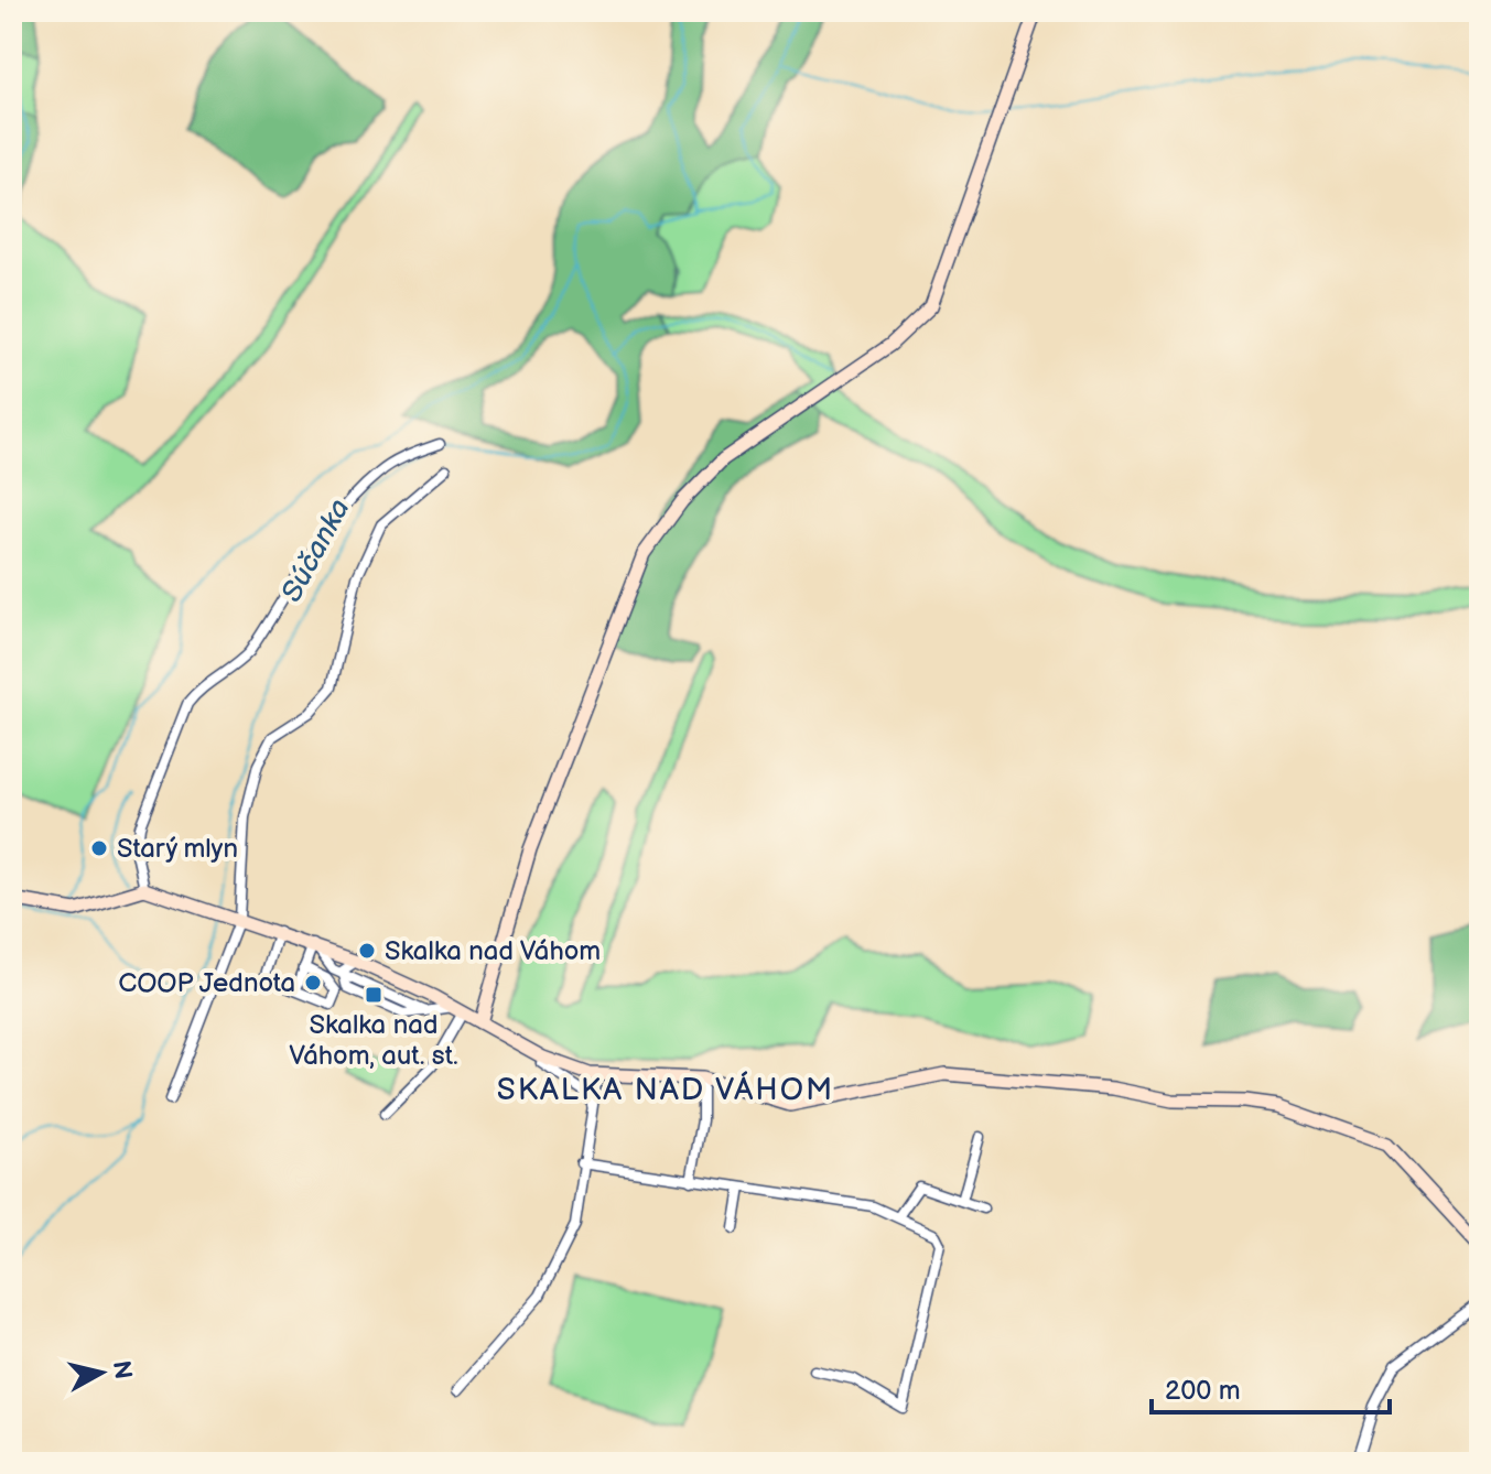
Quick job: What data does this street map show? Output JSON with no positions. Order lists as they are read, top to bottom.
{
  "districts": ["SKALKA NAD VÁHOM"],
  "water": ["Súčanka"],
  "places": {
    "other": ["Starý mlyn", "Skalka nad Váhom", "COOP Jednota"],
    "transit": ["Skalka nad Váhom, aut. st."]
  },
  "scale_bar": "200 m",
  "north": "right"
}
